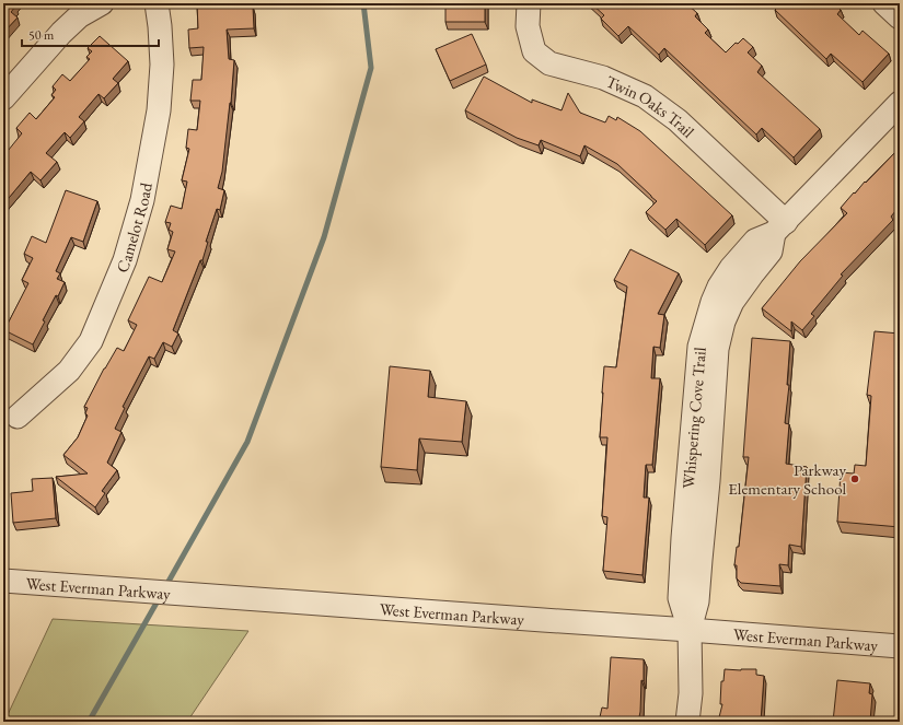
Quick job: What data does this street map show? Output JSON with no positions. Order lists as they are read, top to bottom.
{
  "streets": {
    "street": [
      "Twin Oaks Trail",
      "Camelot Road",
      "Whispering Cove Trail",
      "West Everman Parkway"
    ]
  },
  "crossings": [
    ["Twin Oaks Trail", "Whispering Cove Trail"],
    ["Whispering Cove Trail", "West Everman Parkway"]
  ],
  "places": ["Parkway Elementary School"],
  "scale_bar": "50 m"
}
